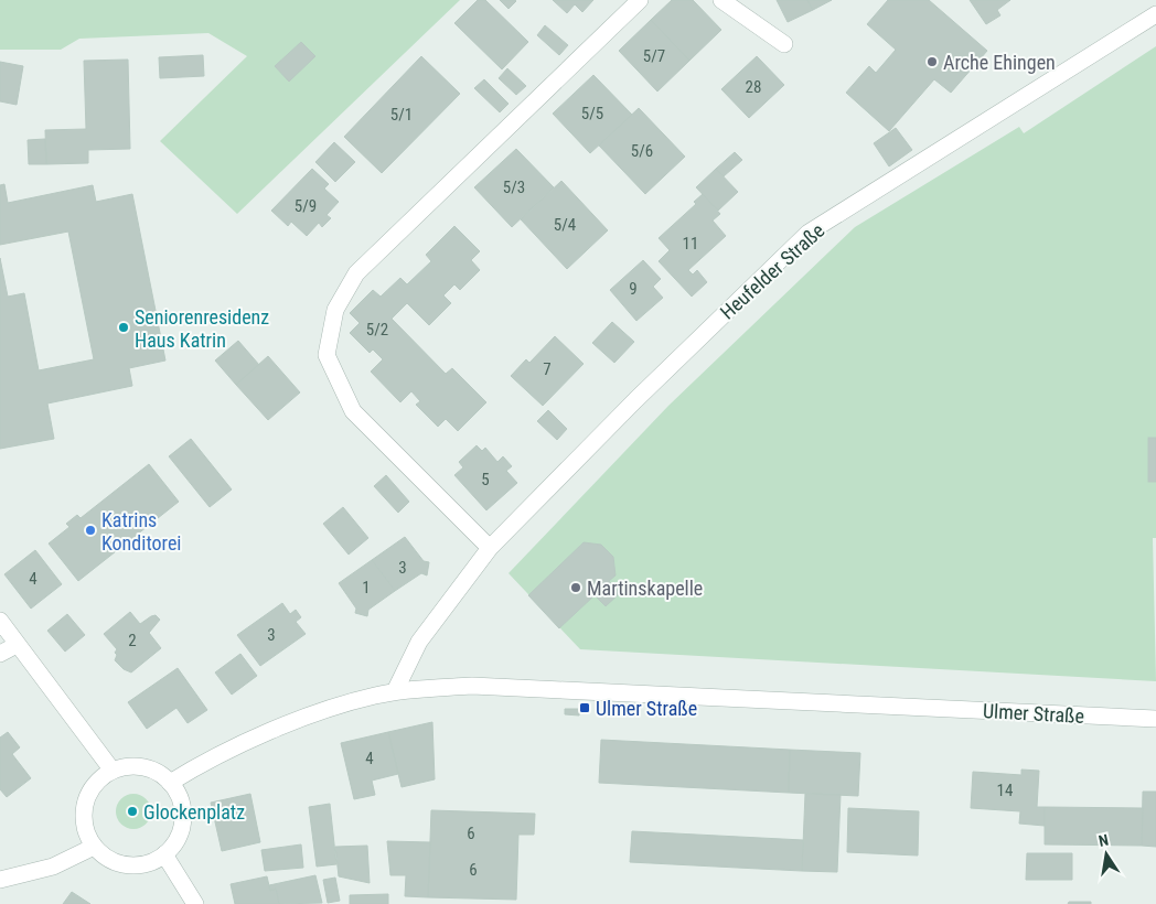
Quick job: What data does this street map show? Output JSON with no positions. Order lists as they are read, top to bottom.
{
  "streets": {
    "street": ["Heufelder Straße", "Ulmer Straße"]
  },
  "crossings": [
    ["Heufelder Straße", "Ulmer Straße"]
  ],
  "places": {
    "other": [
      "Arche Ehingen",
      "Seniorenresidenz Haus Katrin",
      "Katrins Konditorei",
      "Martinskapelle",
      "Glockenplatz"
    ],
    "transit": ["Ulmer Straße"]
  },
  "house_numbers": [
    "5/7",
    "28",
    "5/5",
    "5/1",
    "5/6",
    "5/3",
    "5/9",
    "5/4",
    "11",
    "9",
    "5/2",
    "7",
    "5",
    "3",
    "4",
    "1",
    "3",
    "2",
    "4",
    "14",
    "6",
    "6"
  ],
  "north": "top"
}
